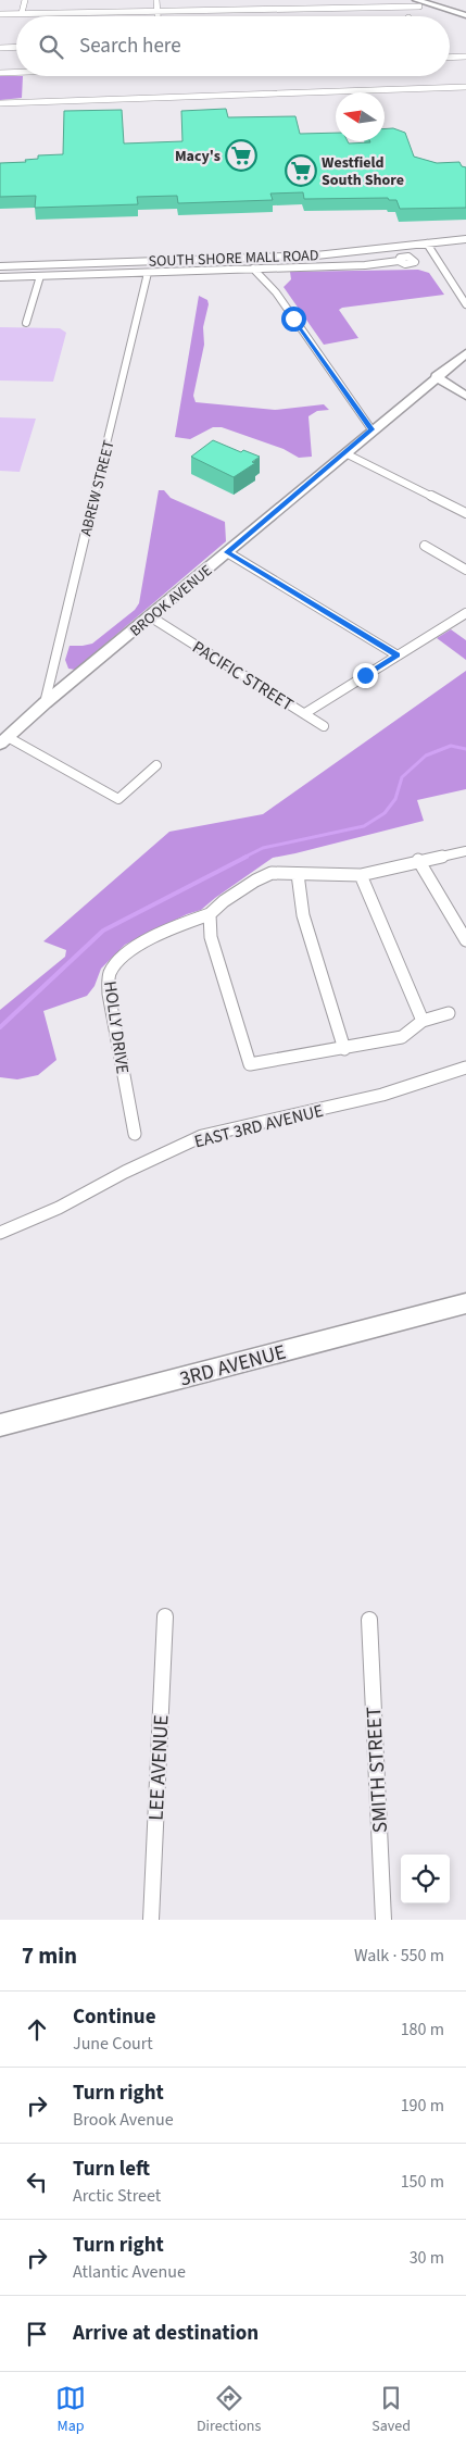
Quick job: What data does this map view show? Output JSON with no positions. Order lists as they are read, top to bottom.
{
  "streets": {
    "street": [
      "SOUTH SHORE MALL ROAD",
      "ABREW STREET",
      "BROOK AVENUE",
      "PACIFIC STREET",
      "HOLLY DRIVE",
      "EAST 3RD AVENUE",
      "3RD AVENUE",
      "LEE AVENUE",
      "SMITH STREET"
    ]
  },
  "crossings": [
    ["ABREW STREET", "BROOK AVENUE"],
    ["BROOK AVENUE", "PACIFIC STREET"]
  ],
  "places": {
    "supermarket": ["Macy's", "Westfield South Shore"]
  },
  "north": "left",
  "page": {
    "search": "Search here",
    "heading": ["7 min", "Walk · 550 m"],
    "list": [
      ["Continue", "June Court", "180 m"],
      ["Turn right", "Brook Avenue", "190 m"],
      ["Turn left", "Arctic Street", "150 m"],
      ["Turn right", "Atlantic Avenue", "30 m"],
      "Arrive at destination"
    ],
    "nav": ["Map", "Directions", "Saved"]
  }
}
